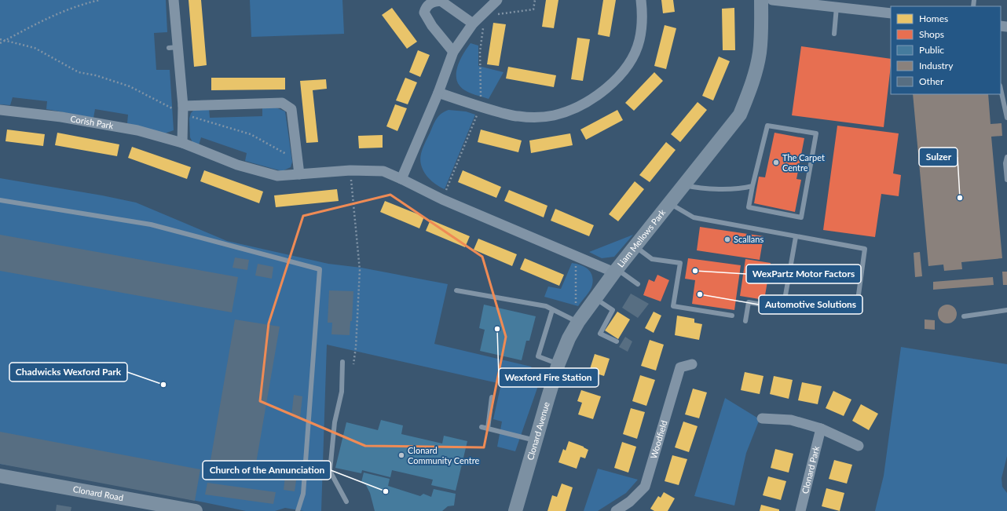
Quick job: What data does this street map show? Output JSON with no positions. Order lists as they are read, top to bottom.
{
  "streets": {
    "street": [
      "Corish Park",
      "Liam Mellows Park",
      "Clonard Avenue",
      "Woodfield",
      "Clonard Park",
      "Clonard Road"
    ]
  },
  "crossings": [
    ["Corish Park", "Liam Mellows Park"],
    ["Liam Mellows Park", "Clonard Avenue"]
  ],
  "places": [
    "The Carpet Centre",
    "Sulzer",
    "Scallans",
    "WexPartz Motor Factors",
    "Automotive Solutions",
    "Wexford Fire Station",
    "Chadwicks Wexford Park",
    "Clonard Community Centre",
    "Church of the Annunciation"
  ],
  "legend": [
    "Homes",
    "Shops",
    "Public",
    "Industry",
    "Other"
  ]
}
